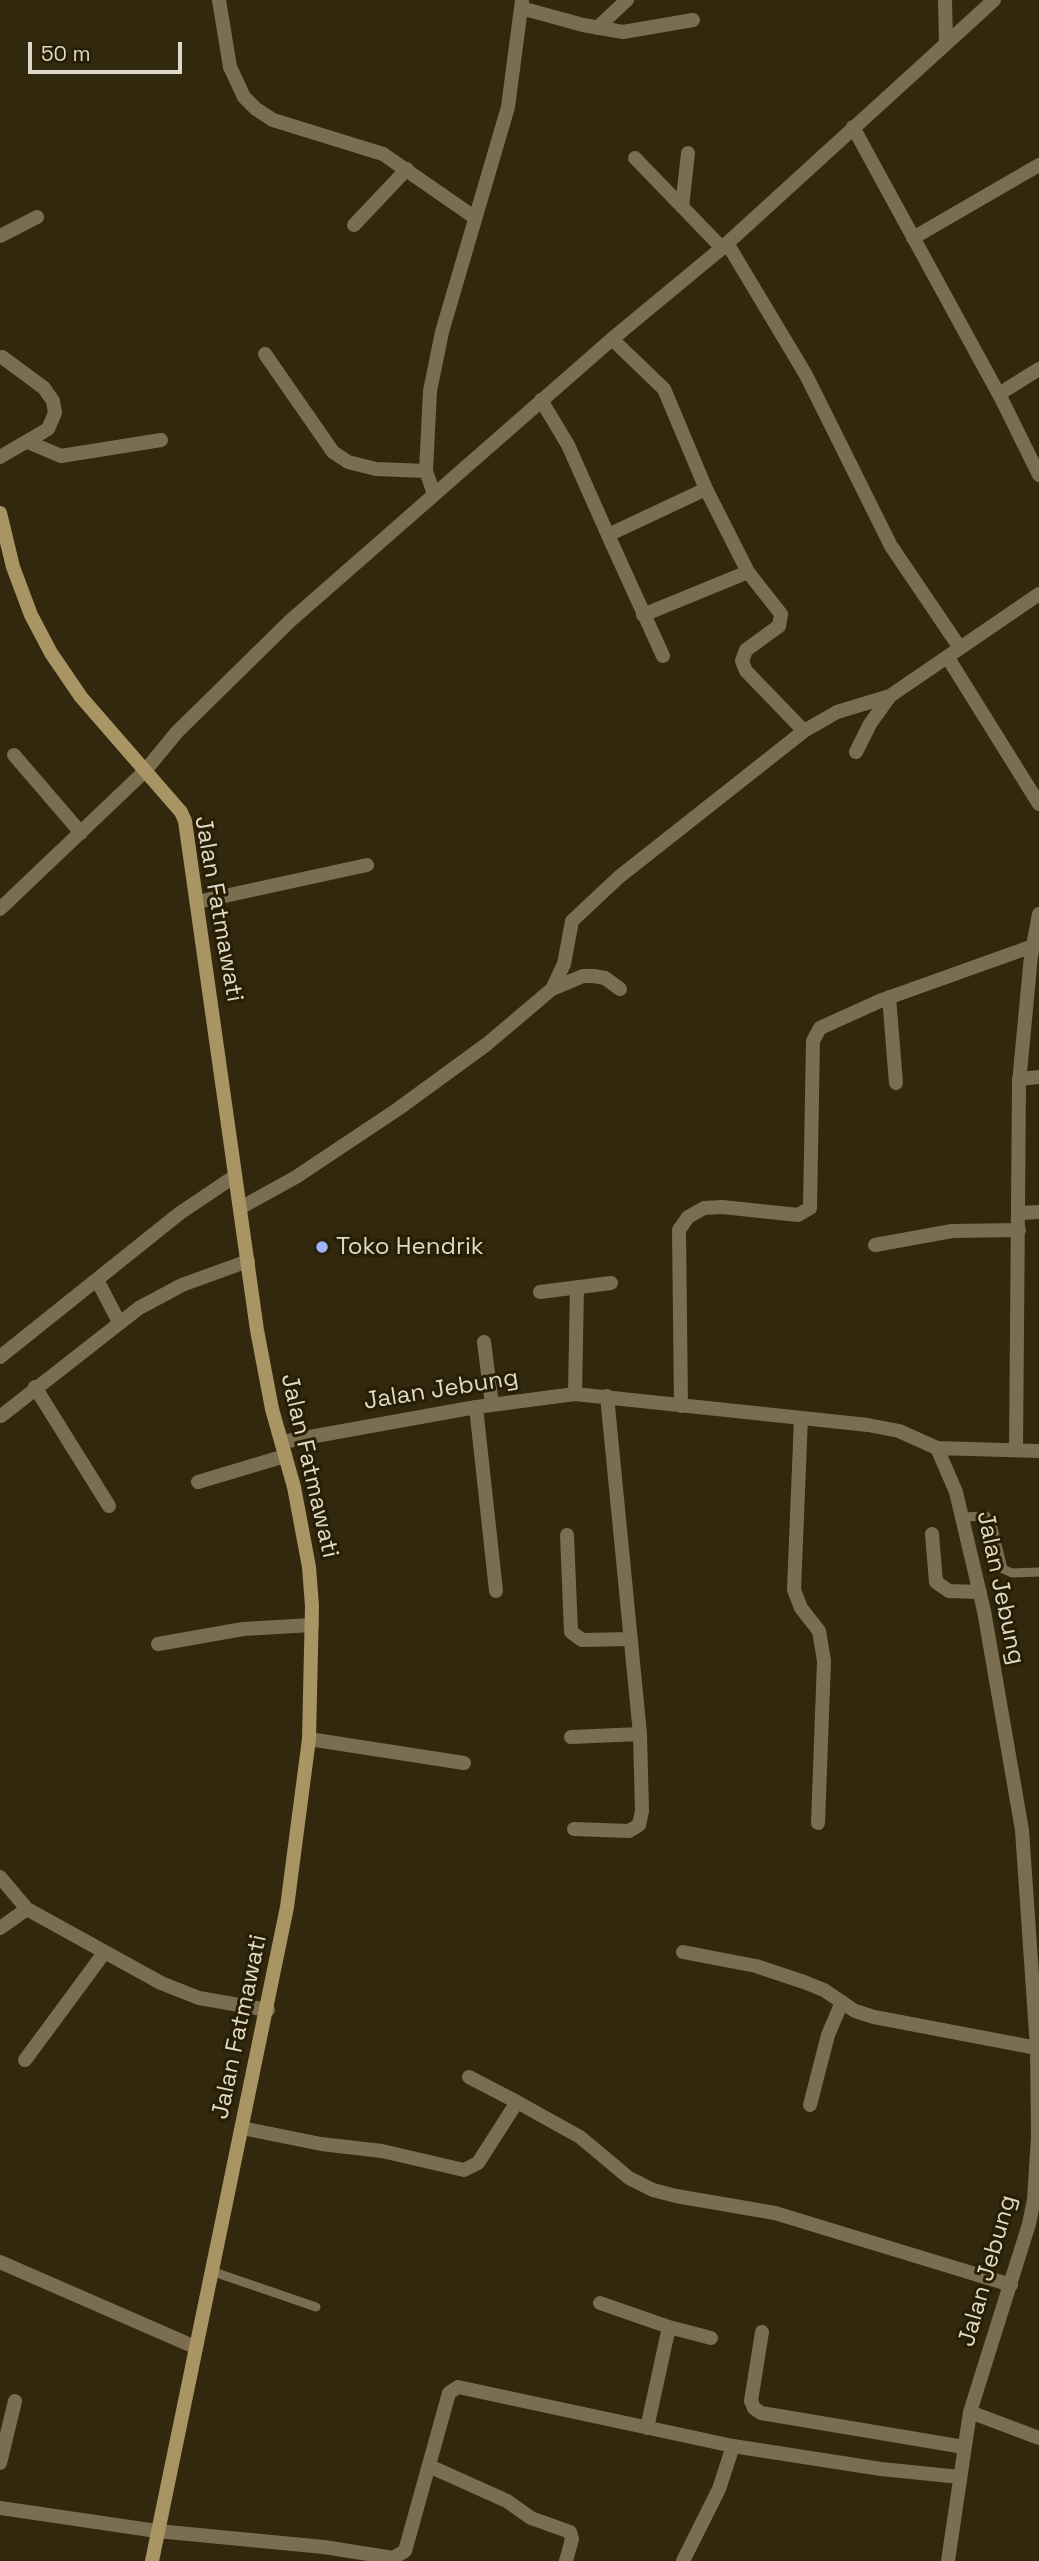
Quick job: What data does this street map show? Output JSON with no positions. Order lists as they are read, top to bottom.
{
  "streets": {
    "street": ["Jalan Fatmawati", "Jalan Jebung"]
  },
  "crossings": [
    ["Jalan Fatmawati", "Jalan Jebung"]
  ],
  "places": ["Toko Hendrik"],
  "scale_bar": "50 m"
}
